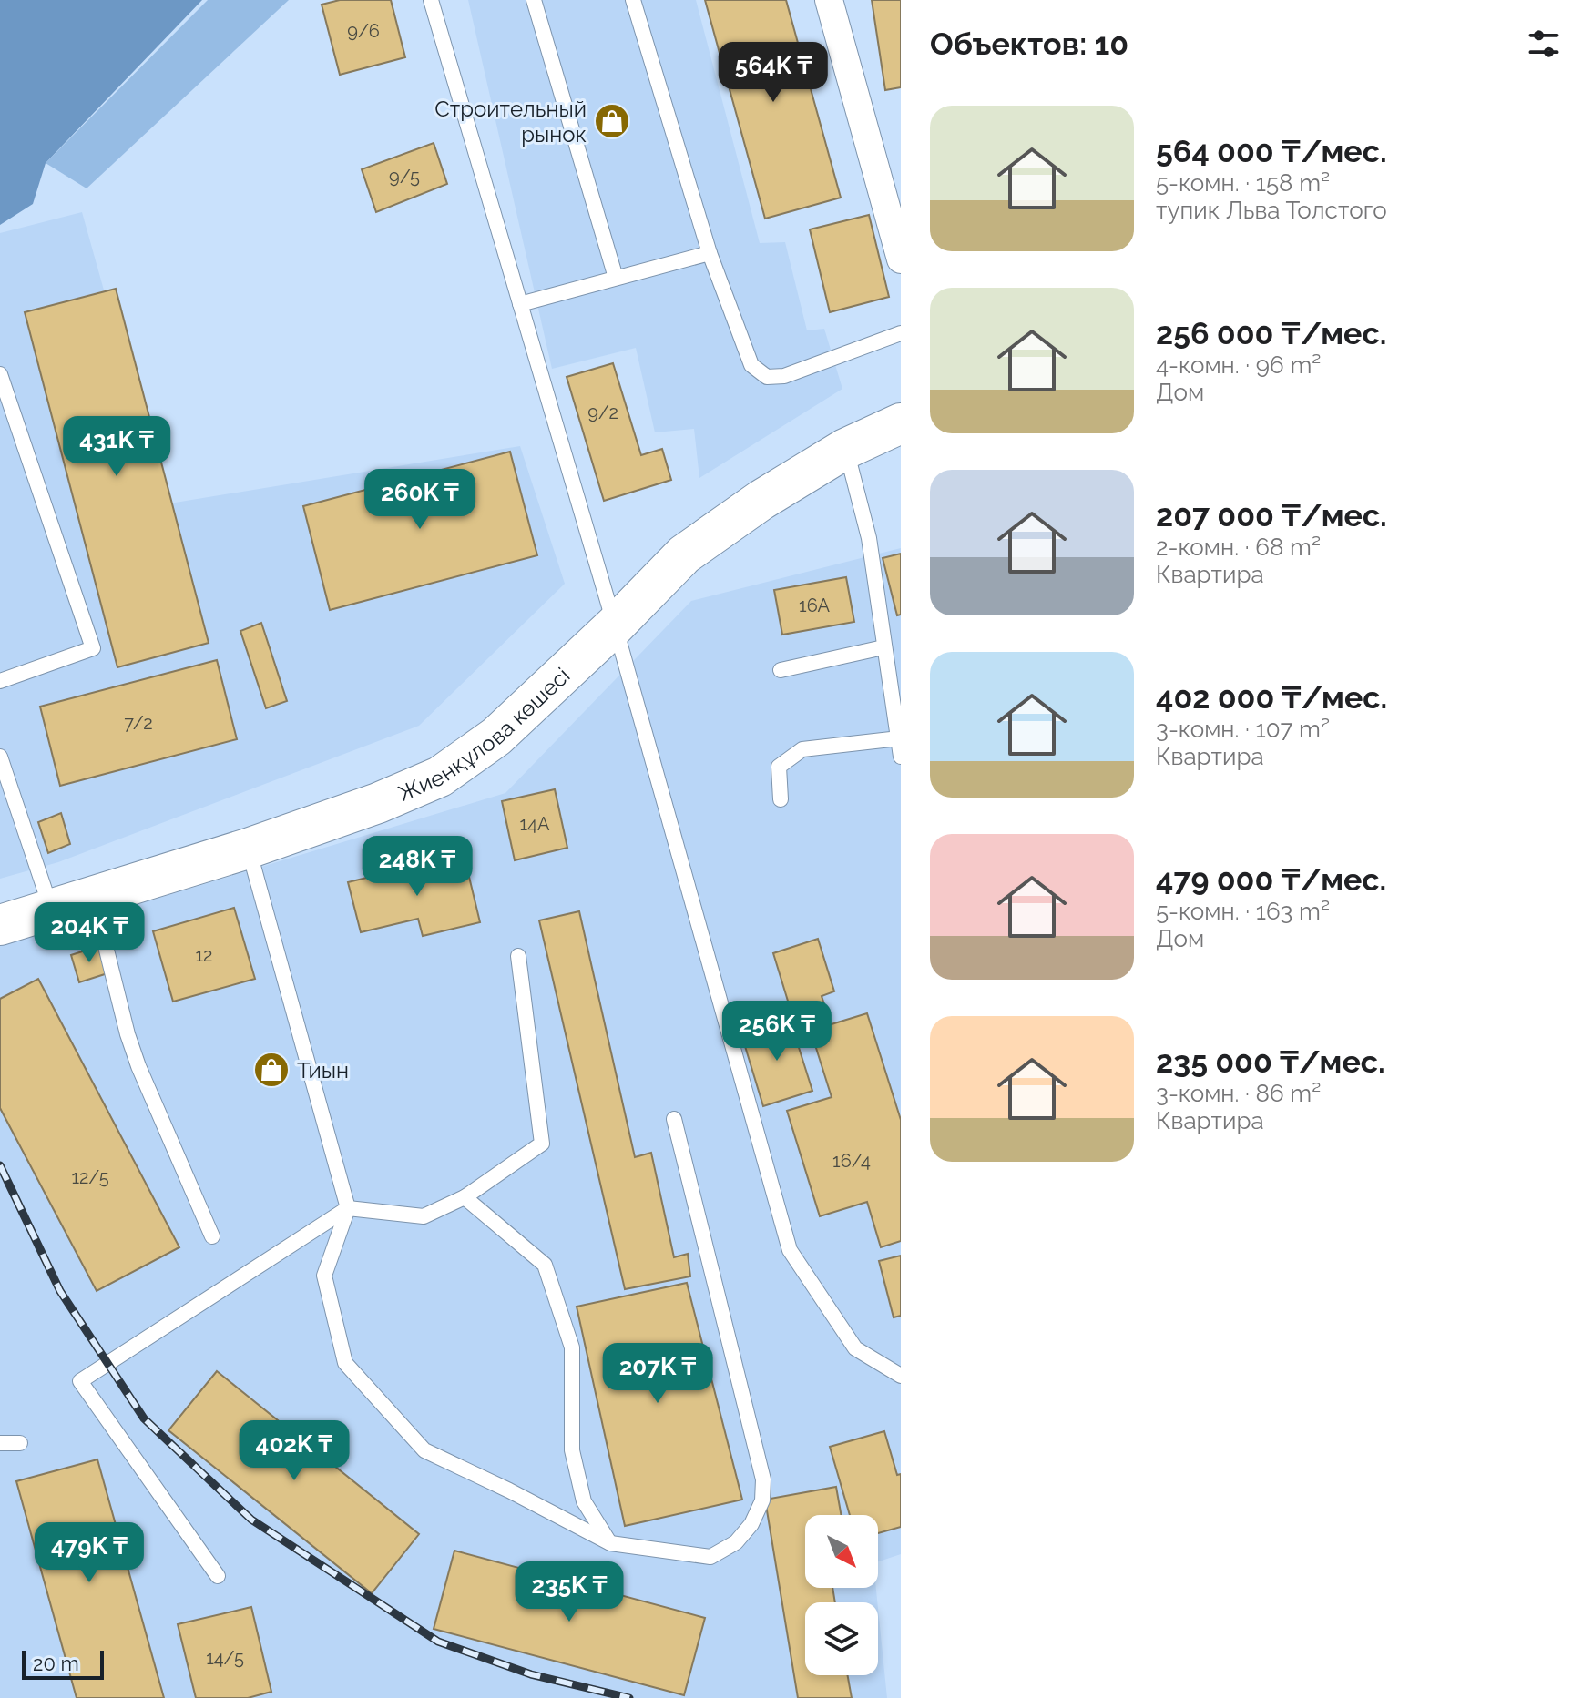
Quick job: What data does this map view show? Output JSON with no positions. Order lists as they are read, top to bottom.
{
  "streets": {
    "street": ["Жиенқұлова көшесі"]
  },
  "places": {
    "shop": ["Строительный рынок", "Тиын"]
  },
  "house_numbers": [
    "9/6",
    "9/5",
    "9/2",
    "16А",
    "7/2",
    "14А",
    "12",
    "16/4",
    "12/5",
    "14/5"
  ],
  "scale_bar": "20 m",
  "north": "bottom right",
  "page": {
    "heading": "Объектов: 10",
    "price": [
      "564K ₸",
      "431K ₸",
      "260K ₸",
      "248K ₸",
      "204K ₸",
      "256K ₸",
      "207K ₸",
      "402K ₸",
      "479K ₸",
      "235K ₸"
    ],
    "list": [
      {
        "name": "564 000 ₸/мес.",
        "note": "5-комн. · 158 m² · тупик Льва Толстого"
      },
      {
        "name": "256 000 ₸/мес.",
        "note": "4-комн. · 96 m² · Дом"
      },
      {
        "name": "207 000 ₸/мес.",
        "note": "2-комн. · 68 m² · Квартира"
      },
      {
        "name": "402 000 ₸/мес.",
        "note": "3-комн. · 107 m² · Квартира"
      },
      {
        "name": "479 000 ₸/мес.",
        "note": "5-комн. · 163 m² · Дом"
      },
      {
        "name": "235 000 ₸/мес.",
        "note": "3-комн. · 86 m² · Квартира"
      }
    ],
    "scale": "20 m"
  }
}
